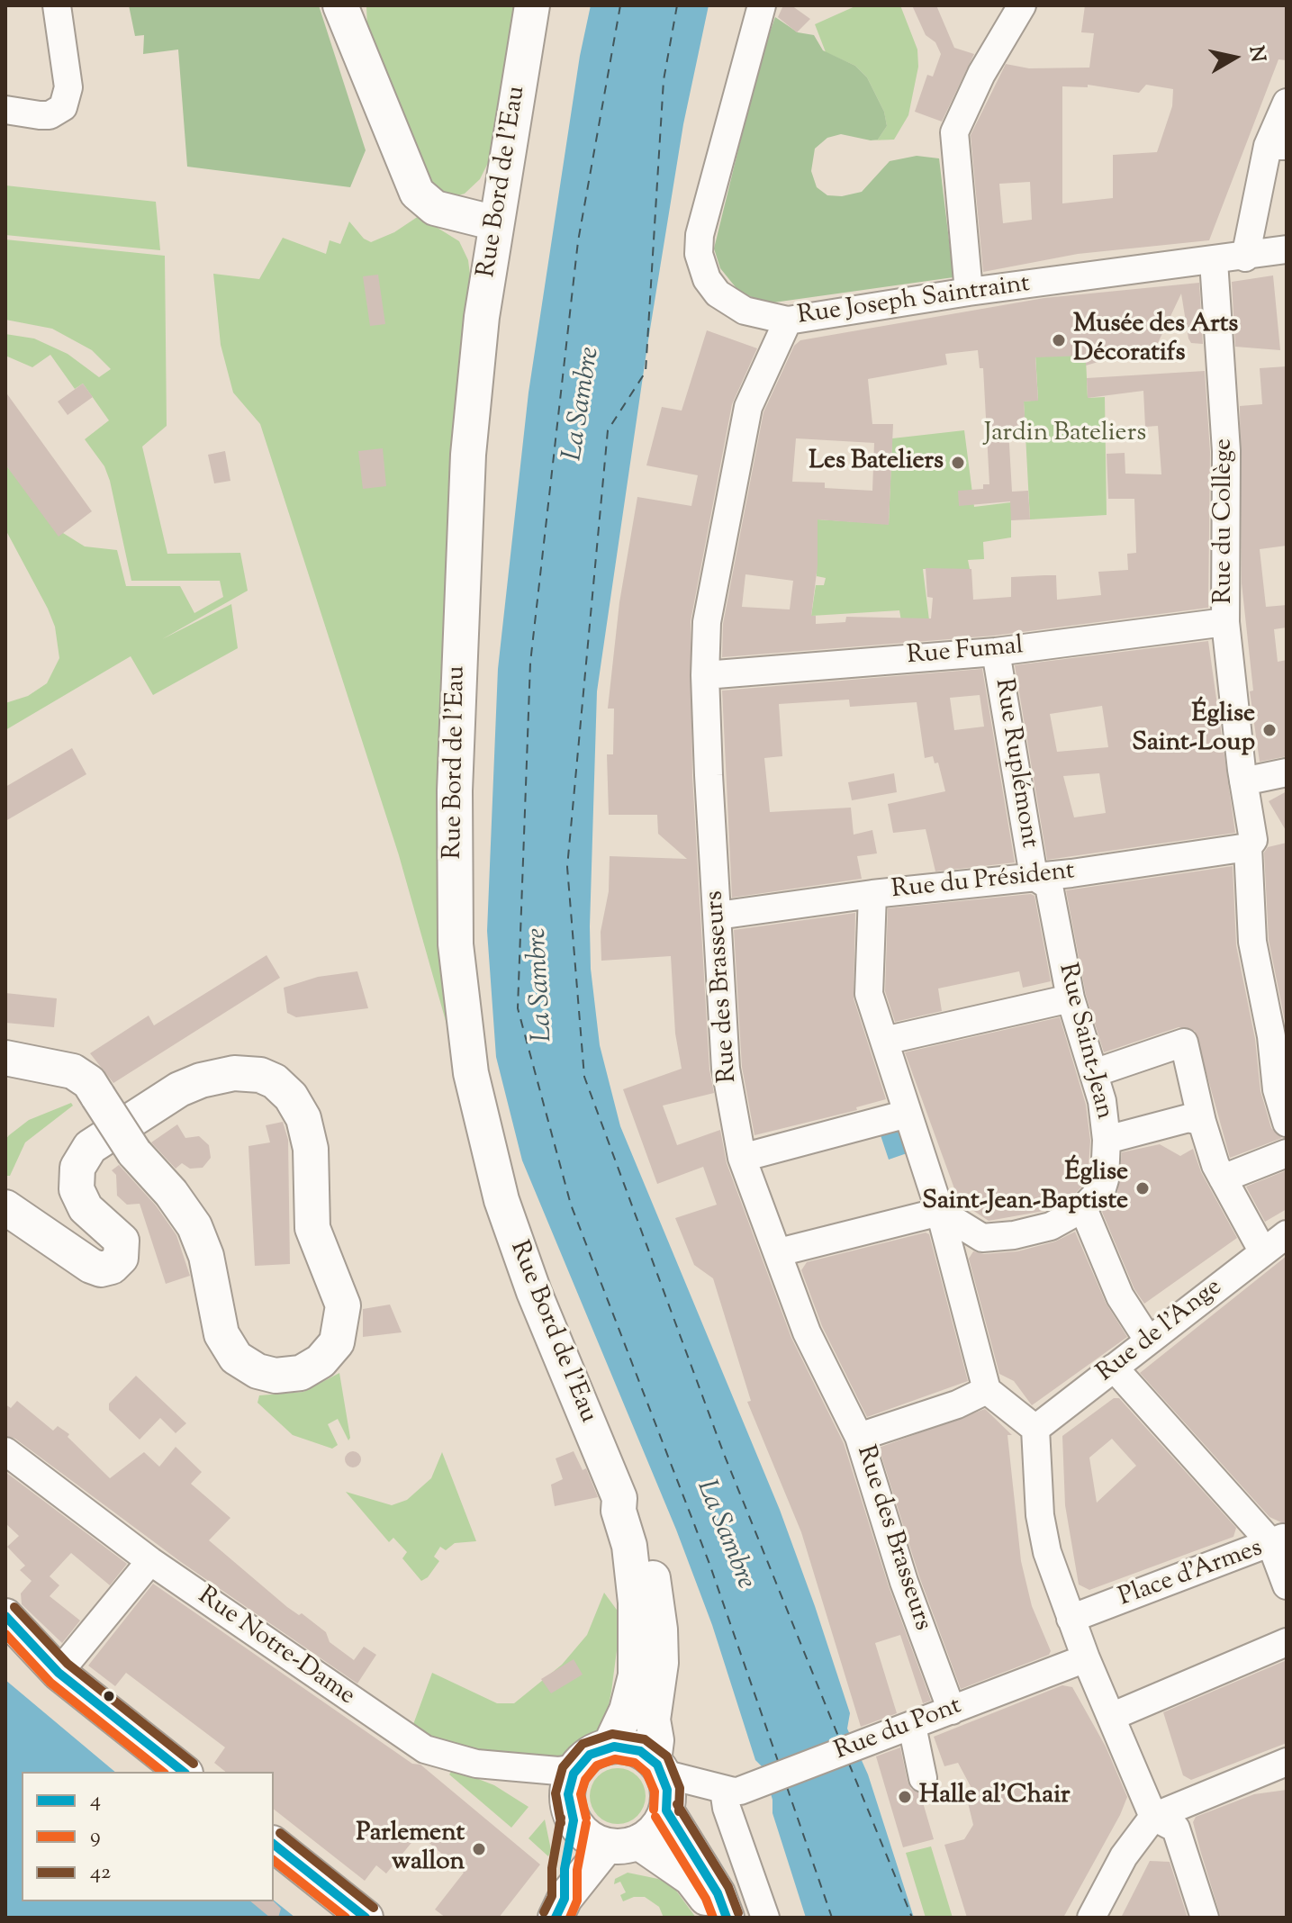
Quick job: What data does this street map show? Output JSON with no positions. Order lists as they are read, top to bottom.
{
  "streets": {
    "main road": ["Rue Bord de l'Eau"],
    "street": [
      "Rue Joseph Saintraint",
      "Rue du Collège",
      "Rue Fumal",
      "Rue Ruplémont",
      "Rue du Président",
      "Rue des Brasseurs",
      "Rue Saint-Jean",
      "Rue de l'Ange",
      "Place d'Armes",
      "Rue Notre-Dame",
      "Rue du Pont"
    ]
  },
  "crossings": [
    ["Rue Bord de l'Eau", "Rue Notre-Dame"],
    ["Rue Bord de l'Eau", "Rue du Pont"],
    ["Rue Joseph Saintraint", "Rue du Collège"],
    ["Rue Joseph Saintraint", "Rue des Brasseurs"],
    ["Rue du Collège", "Rue Fumal"],
    ["Rue du Collège", "Rue du Président"],
    ["Rue Fumal", "Rue Ruplémont"],
    ["Rue Fumal", "Rue des Brasseurs"],
    ["Rue Ruplémont", "Rue du Président"],
    ["Rue Ruplémont", "Rue Saint-Jean"],
    ["Rue du Président", "Rue des Brasseurs"],
    ["Rue du Président", "Rue Saint-Jean"],
    ["Rue des Brasseurs", "Rue du Pont"],
    ["Rue Notre-Dame", "Rue du Pont"]
  ],
  "water": ["La Sambre"],
  "parks": ["Jardin Bateliers"],
  "places": [
    "Musée des Arts Décoratifs",
    "Les Bateliers",
    "Église Saint-Loup",
    "Église Saint-Jean-Baptiste",
    "Halle al'Chair",
    "Parlement wallon"
  ],
  "lines": ["transit line 42", "transit line 4", "transit line 9"],
  "legend": ["4", "9", "42"],
  "north": "right"
}
